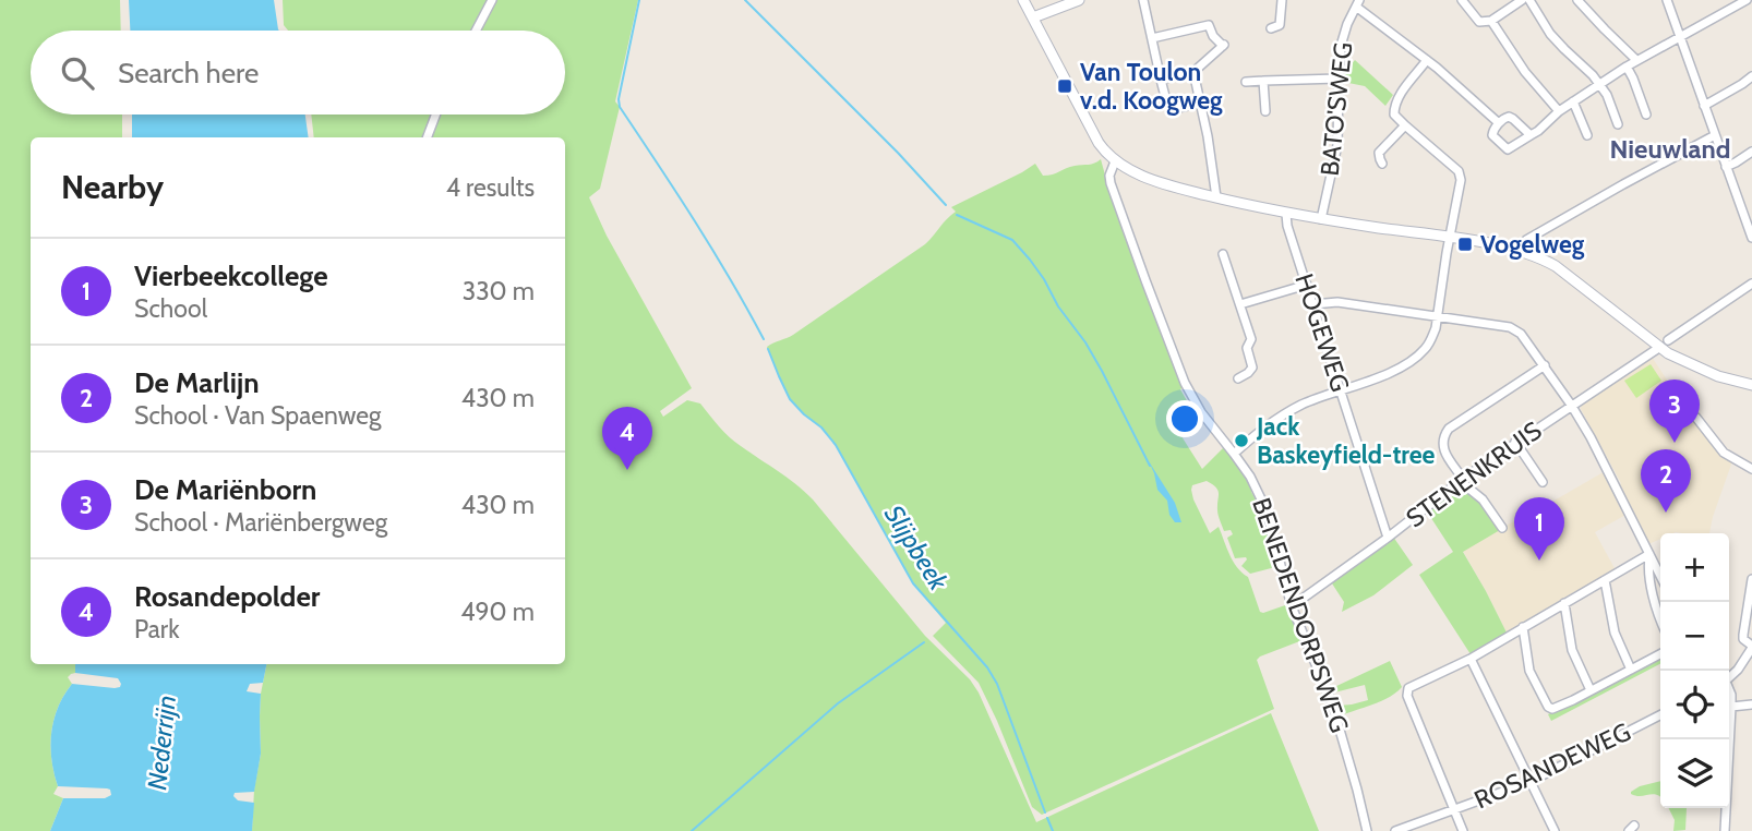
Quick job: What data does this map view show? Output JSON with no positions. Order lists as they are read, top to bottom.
{
  "streets": {
    "street": [
      "BATO'SWEG",
      "HOGEWEG",
      "STENENKRUIS",
      "BENEDENDORPSWEG",
      "ROSANDEWEG"
    ]
  },
  "crossings": [
    ["HOGEWEG", "STENENKRUIS"],
    ["STENENKRUIS", "BENEDENDORPSWEG"]
  ],
  "districts": ["Nieuwland"],
  "water": ["Slijpbeek", "Nederrijn"],
  "places": {
    "transit": ["Van Toulon v.d. Koogweg", "Vogelweg"],
    "other": ["Jack Baskeyfield-tree"]
  },
  "page": {
    "search": "Search here",
    "heading": ["Nearby", "4 results"],
    "list": [
      {
        "mark": "1",
        "name": "Vierbeekcollege",
        "note": "School",
        "value": "330 m"
      },
      {
        "mark": "2",
        "name": "De Marlijn",
        "note": "School · Van Spaenweg",
        "value": "430 m"
      },
      {
        "mark": "3",
        "name": "De Mariënborn",
        "note": "School · Mariënbergweg",
        "value": "430 m"
      },
      {
        "mark": "4",
        "name": "Rosandepolder",
        "note": "Park",
        "value": "490 m"
      }
    ],
    "pins": [
      "3",
      "4",
      "2",
      "1"
    ],
    "map_buttons": ["+", "−"]
  }
}
